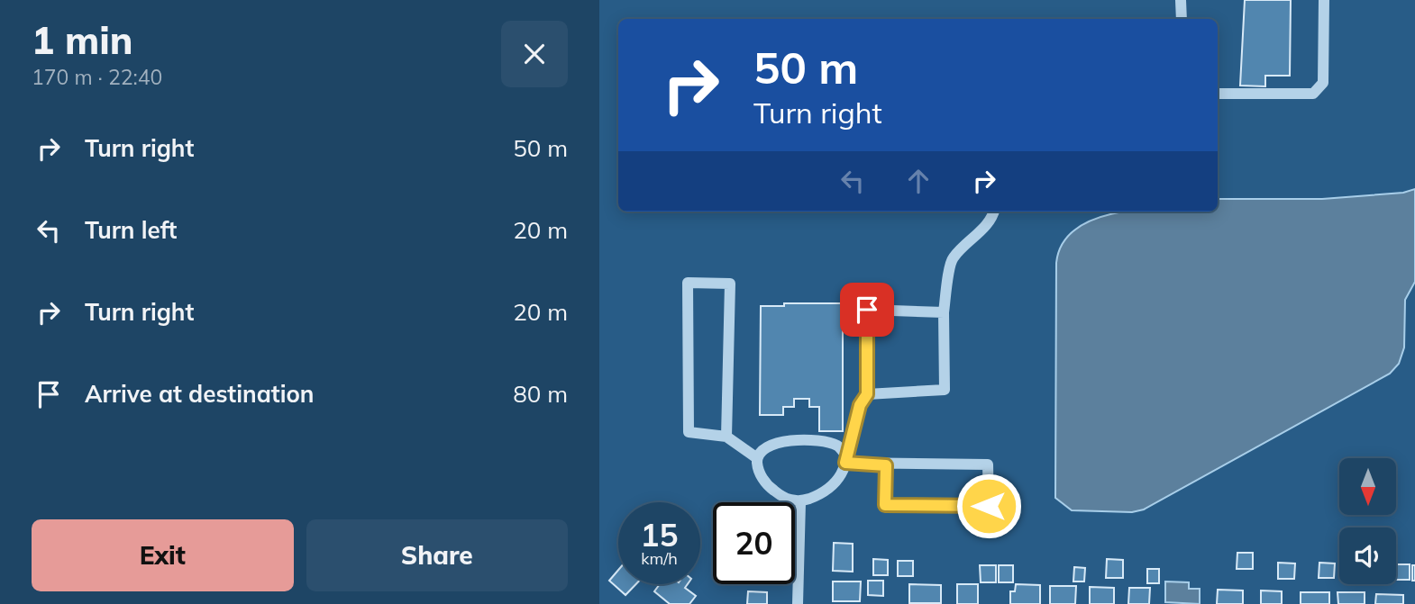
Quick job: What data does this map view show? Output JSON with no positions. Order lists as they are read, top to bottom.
{
  "north": "bottom",
  "page": {
    "heading": ["1 min", "170 m · 22:40"],
    "turn": ["50 m", "Turn right"],
    "list": [
      {
        "name": "Turn right",
        "value": "50 m"
      },
      {
        "name": "Turn left",
        "value": "20 m"
      },
      {
        "name": "Turn right",
        "value": "20 m"
      },
      {
        "name": "Arrive at destination",
        "value": "80 m"
      }
    ],
    "speed": "15 km/h",
    "limit": "20",
    "buttons": ["Exit", "Share"]
  }
}
